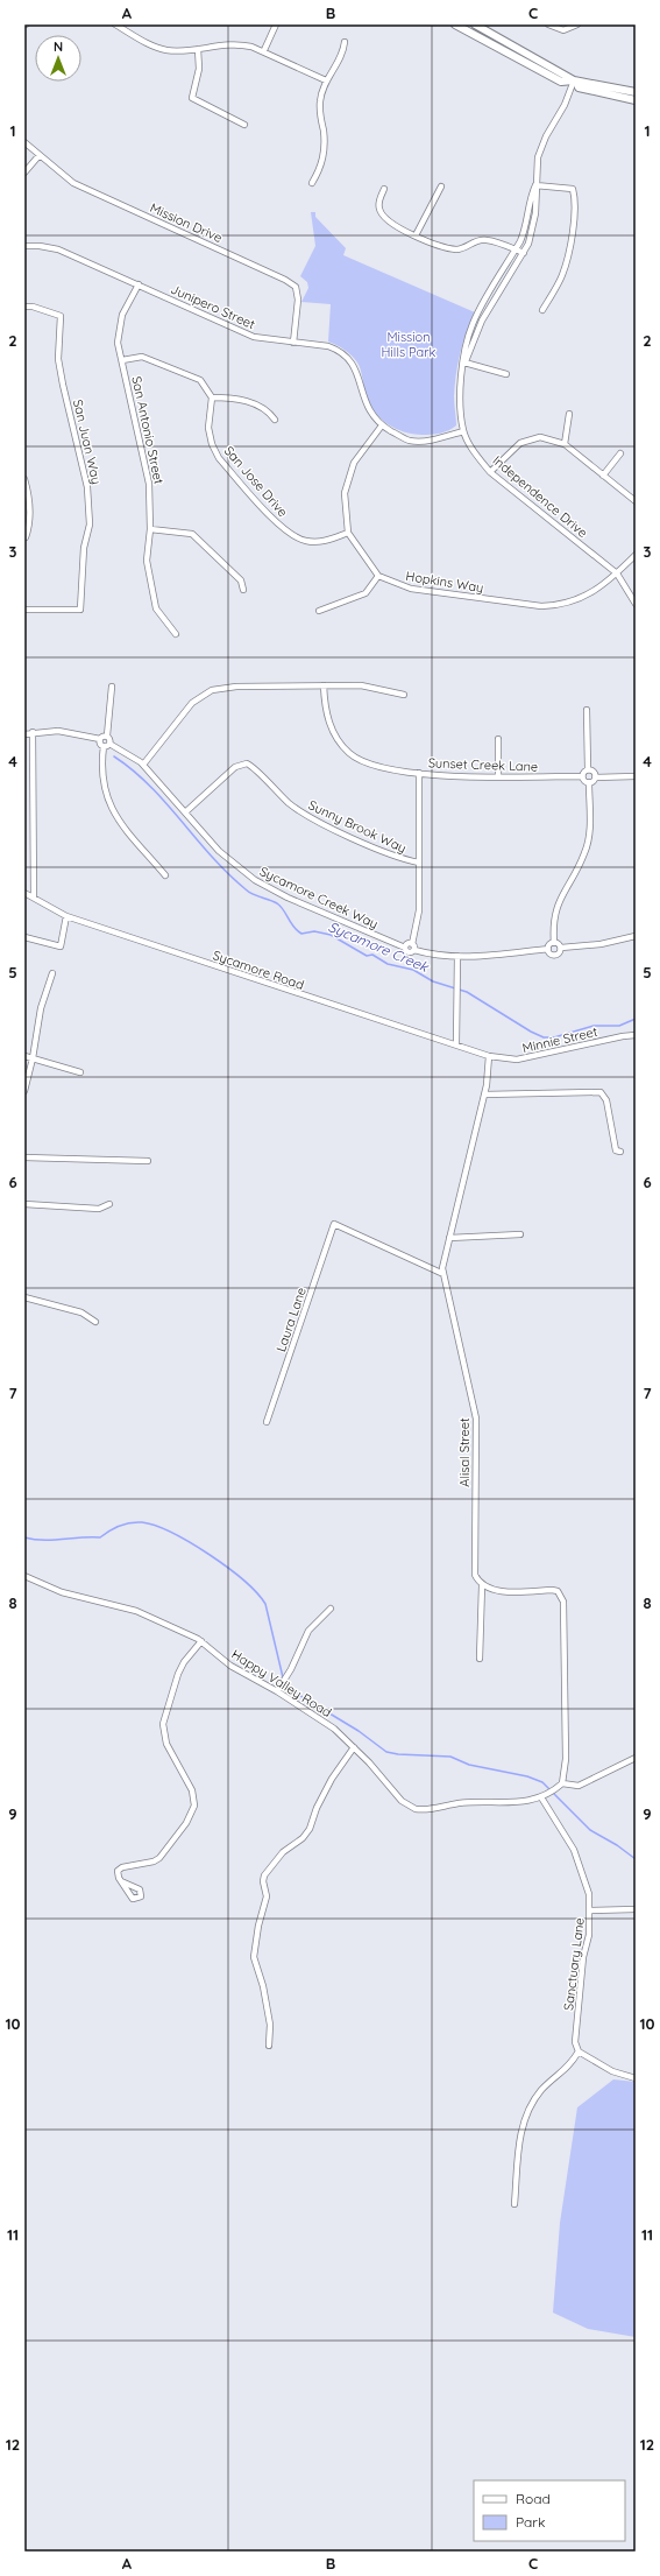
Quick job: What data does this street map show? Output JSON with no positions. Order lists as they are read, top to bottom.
{
  "streets": {
    "street": [
      "Mission Drive",
      "Junipero Street",
      "San Antonio Street",
      "San Juan Way",
      "San Jose Drive",
      "Independence Drive",
      "Hopkins Way",
      "Sunset Creek Lane",
      "Sunny Brook Way",
      "Sycamore Creek Way",
      "Sycamore Road",
      "Minnie Street",
      "Laura Lane",
      "Alisal Street",
      "Happy Valley Road",
      "Sanctuary Lane"
    ]
  },
  "crossings": [
    ["Mission Drive", "Junipero Street"],
    ["Junipero Street", "San Antonio Street"],
    ["Junipero Street", "Independence Drive"],
    ["Independence Drive", "Hopkins Way"],
    ["Sunny Brook Way", "Sycamore Creek Way"],
    ["Sycamore Road", "Minnie Street"],
    ["Sycamore Road", "Alisal Street"],
    ["Minnie Street", "Alisal Street"],
    ["Laura Lane", "Alisal Street"],
    ["Happy Valley Road", "Sanctuary Lane"]
  ],
  "water": ["Sycamore Creek"],
  "parks": ["Mission Hills Park"],
  "legend": ["Road", "Park"],
  "north": "top",
  "grid": {
    "columns": ["A", "B", "C"],
    "rows": [
      "1",
      "2",
      "3",
      "4",
      "5",
      "6",
      "7",
      "8",
      "9",
      "10",
      "11",
      "12"
    ]
  }
}
